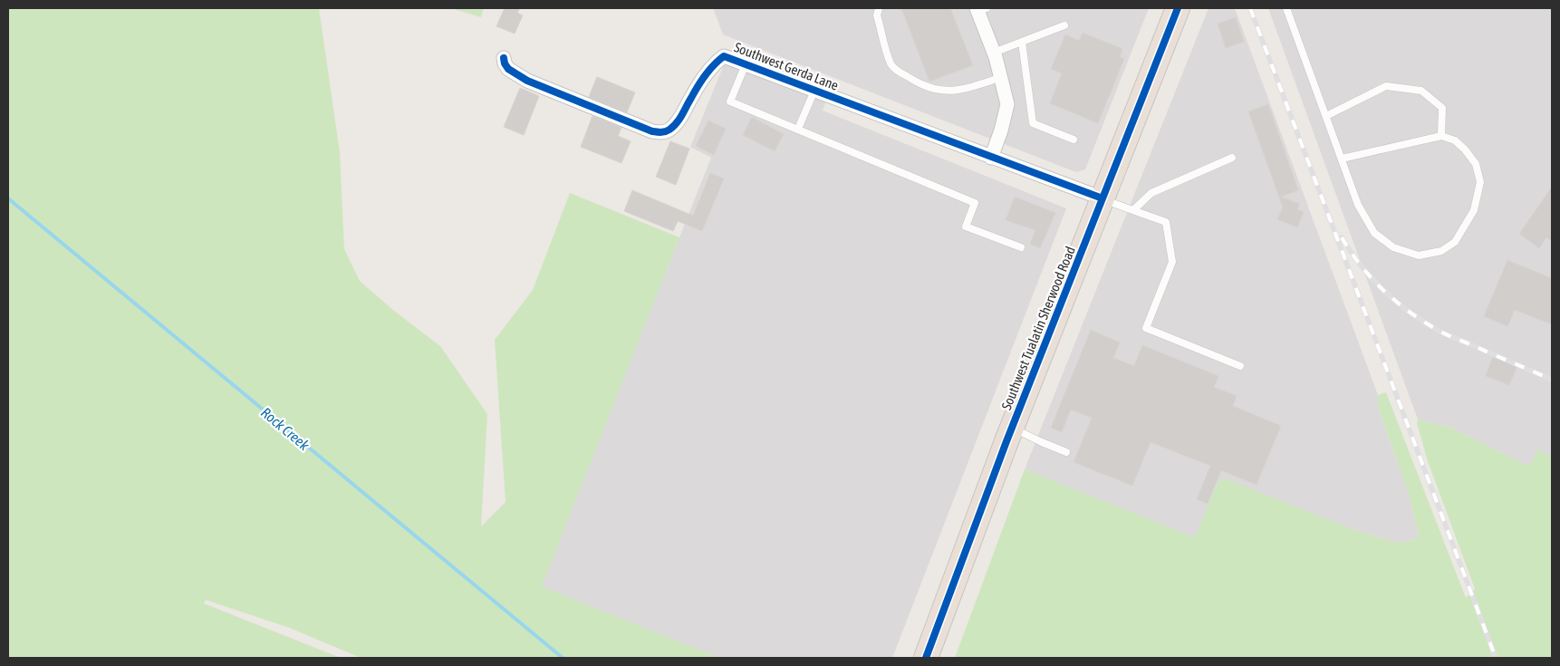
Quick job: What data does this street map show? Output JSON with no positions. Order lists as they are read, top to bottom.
{
  "streets": {
    "highway": ["Southwest Tualatin Sherwood Road"],
    "street": ["Southwest Gerda Lane"]
  },
  "crossings": [
    ["Southwest Gerda Lane", "Southwest Tualatin Sherwood Road"]
  ],
  "water": ["Rock Creek"]
}
